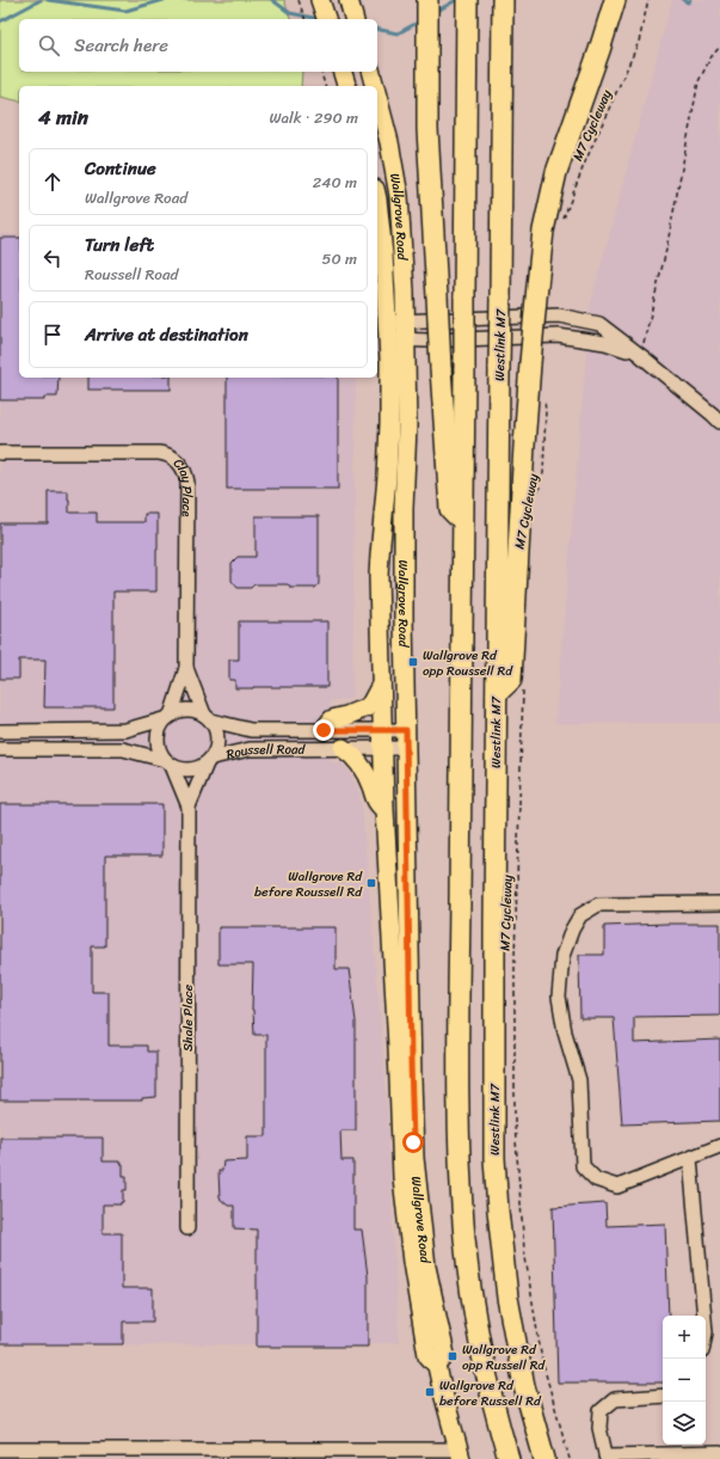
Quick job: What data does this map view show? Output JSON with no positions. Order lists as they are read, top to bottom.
{
  "streets": {
    "highway": ["Westlink M7"],
    "main road": ["Wallgrove Road"],
    "street": ["Clay Place", "Roussell Road", "Shale Place"],
    "path": ["M7 Cycleway"]
  },
  "crossings": [
    ["Wallgrove Road", "Roussell Road"],
    ["Clay Place", "Roussell Road"],
    ["Clay Place", "Shale Place"],
    ["Roussell Road", "Shale Place"]
  ],
  "places": {
    "transit": [
      "Wallgrove Rd opp Roussell Rd",
      "Wallgrove Rd before Roussell Rd",
      "Wallgrove Rd opp Russell Rd",
      "Wallgrove Rd before Russell Rd"
    ]
  },
  "page": {
    "search": "Search here",
    "heading": ["4 min", "Walk · 290 m"],
    "list": [
      ["Continue", "Wallgrove Road", "240 m"],
      ["Turn left", "Roussell Road", "50 m"],
      "Arrive at destination"
    ],
    "map_buttons": ["+", "−"]
  }
}
